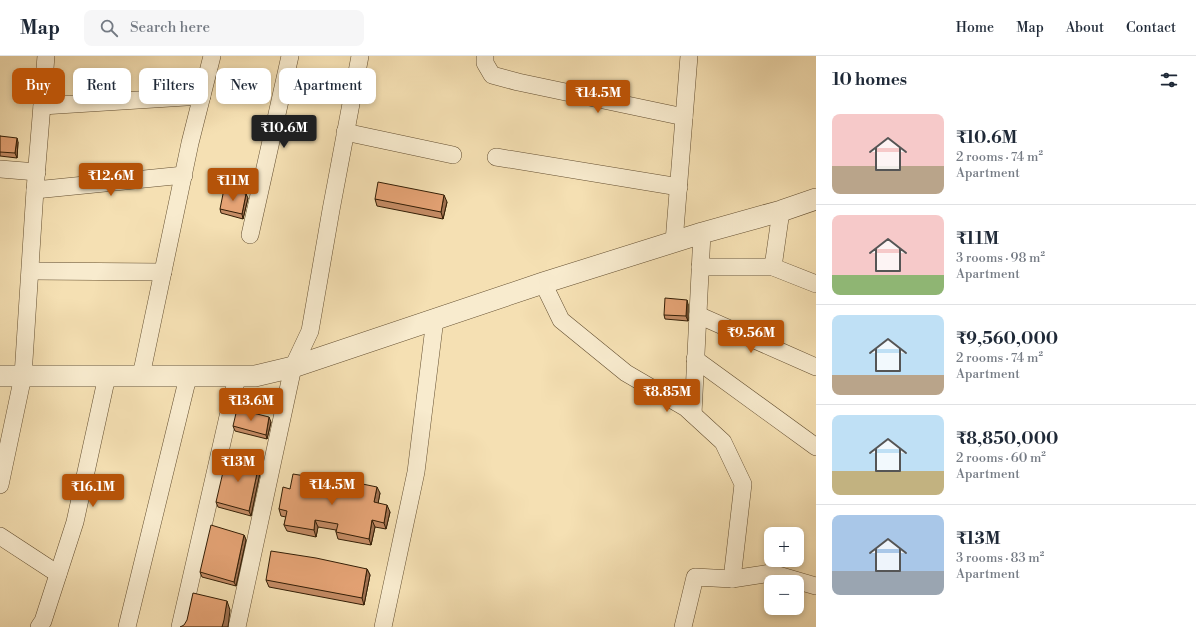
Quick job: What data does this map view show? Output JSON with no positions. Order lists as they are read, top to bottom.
{
  "page": {
    "header": "Map",
    "search": "Search here",
    "nav": [
      "Home",
      "Map",
      "About",
      "Contact"
    ],
    "heading": "10 homes",
    "chip": [
      "Buy",
      "Rent",
      "Filters",
      "New",
      "Apartment"
    ],
    "price": [
      "₹14.5M",
      "₹10.6M",
      "₹12.6M",
      "₹11M",
      "₹9.56M",
      "₹8.85M",
      "₹13.6M",
      "₹13M",
      "₹14.5M",
      "₹16.1M"
    ],
    "list": [
      {
        "name": "₹10.6M",
        "note": "2 rooms · 74 m² · Apartment"
      },
      {
        "name": "₹11M",
        "note": "3 rooms · 98 m² · Apartment"
      },
      {
        "name": "₹9,560,000",
        "note": "2 rooms · 74 m² · Apartment"
      },
      {
        "name": "₹8,850,000",
        "note": "2 rooms · 60 m² · Apartment"
      },
      {
        "name": "₹13M",
        "note": "3 rooms · 83 m² · Apartment"
      }
    ],
    "map_buttons": ["+", "−"]
  }
}
